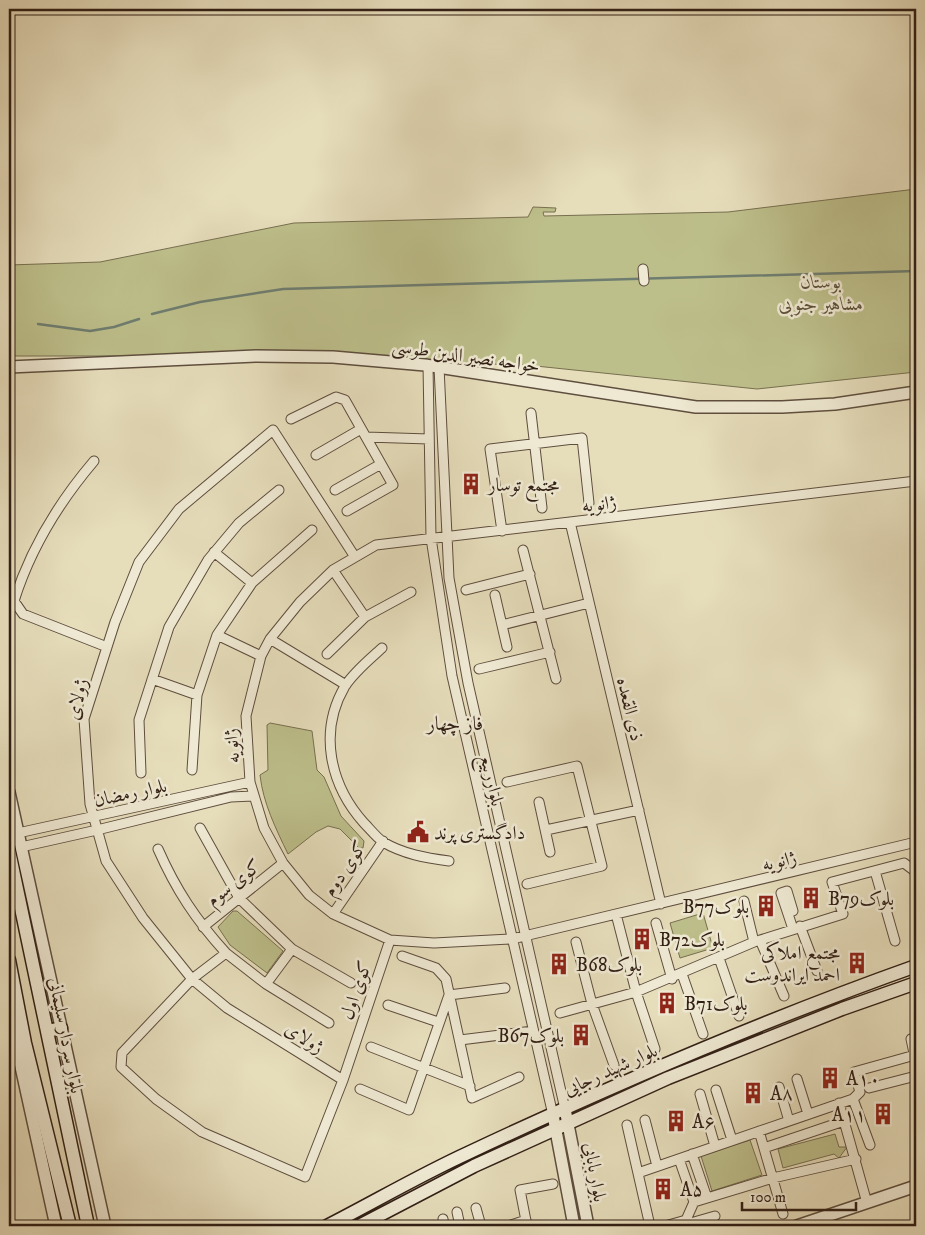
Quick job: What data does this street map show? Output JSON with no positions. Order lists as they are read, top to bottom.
{
  "streets": {
    "main road": ["بلوار سردار سلیمانی", "بلوار شهید رجایی"],
    "street": [
      "خواجه نصیر الدین طوسی",
      "ژانویه",
      "ژولای",
      "ذی القعده",
      "بلوارربیع",
      "بلوار رمضان",
      "کوی دوم",
      "کوی سوم",
      "کوی اول",
      "بلوار بابایی"
    ]
  },
  "crossings": [
    ["خواجه نصیر الدین طوسی", "بلوارربیع"],
    ["ژانویه", "ژولای"],
    ["ژانویه", "ذی القعده"],
    ["ژانویه", "بلوارربیع"],
    ["ژانویه", "بلوار رمضان"],
    ["ژانویه", "کوی دوم"],
    ["ژانویه", "کوی سوم"],
    ["ژانویه", "کوی اول"],
    ["ژولای", "بلوار رمضان"],
    ["ژولای", "کوی اول"],
    ["بلوارربیع", "بلوار شهید رجایی"],
    ["بلوارربیع", "بلوار بابایی"],
    ["بلوار رمضان", "بلوار سردار سلیمانی"],
    ["بلوار شهید رجایی", "بلوار بابایی"]
  ],
  "districts": ["فاز چهار"],
  "parks": ["بوستان مشاهیر جنوبی"],
  "places": {
    "building": [
      "مجتمع توسار",
      "B79بلوک",
      "B77بلوک",
      "B72بلوک",
      "مجتمع املاکی احمد ایراندوست",
      "B68بلوک",
      "B71بلوک",
      "B67بلوک",
      "A۱۰",
      "A۸",
      "A۱۱",
      "A۶",
      "A۵"
    ],
    "public building": ["دادگستری پرند"]
  },
  "scale_bar": "100 m"
}
